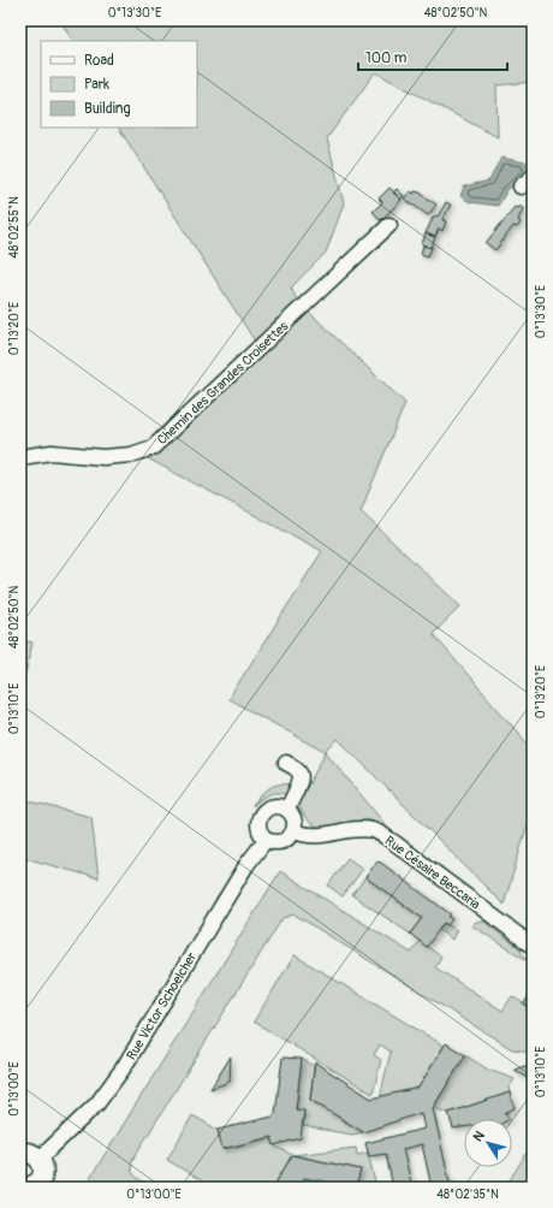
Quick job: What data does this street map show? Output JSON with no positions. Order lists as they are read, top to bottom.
{
  "streets": {
    "street": ["Chemin des Grandes Croisettes", "Rue Césaire Beccaria", "Rue Victor Schoelcher"]
  },
  "crossings": [
    ["Rue Césaire Beccaria", "Rue Victor Schoelcher"]
  ],
  "legend": ["Road", "Park", "Building"],
  "scale_bar": "100 m",
  "north": "top left",
  "coordinates": [
    "0°13'30\"E",
    "48°02'50\"N",
    "48°02'55\"N",
    "0°13'20\"E",
    "0°13'10\"E",
    "0°13'00\"E",
    "48°02'35\"N"
  ]
}
